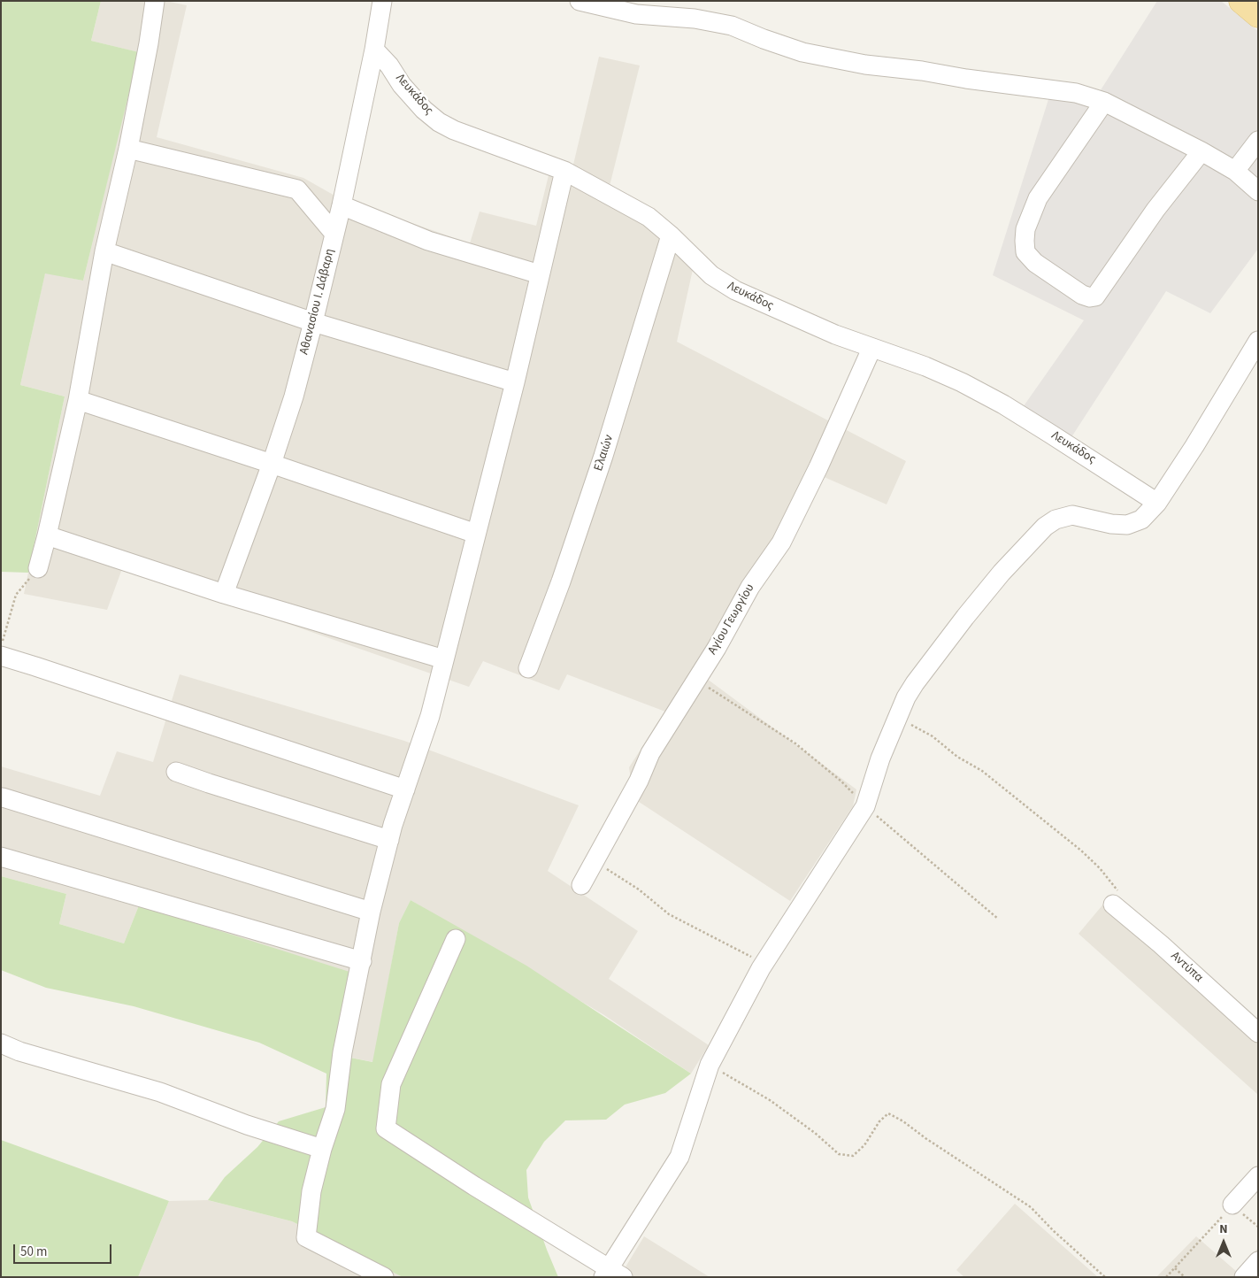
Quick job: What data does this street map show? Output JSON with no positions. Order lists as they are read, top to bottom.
{
  "streets": {
    "street": [
      "Λευκάδος",
      "Αθανασίου Ι. Δάβαρη",
      "Ελαιών",
      "Αγίου Γεωργίου",
      "Αντύπα"
    ]
  },
  "crossings": [
    ["Λευκάδος", "Αθανασίου Ι. Δάβαρη"],
    ["Λευκάδος", "Ελαιών"],
    ["Λευκάδος", "Αγίου Γεωργίου"]
  ],
  "scale_bar": "50 m",
  "north": "top"
}
